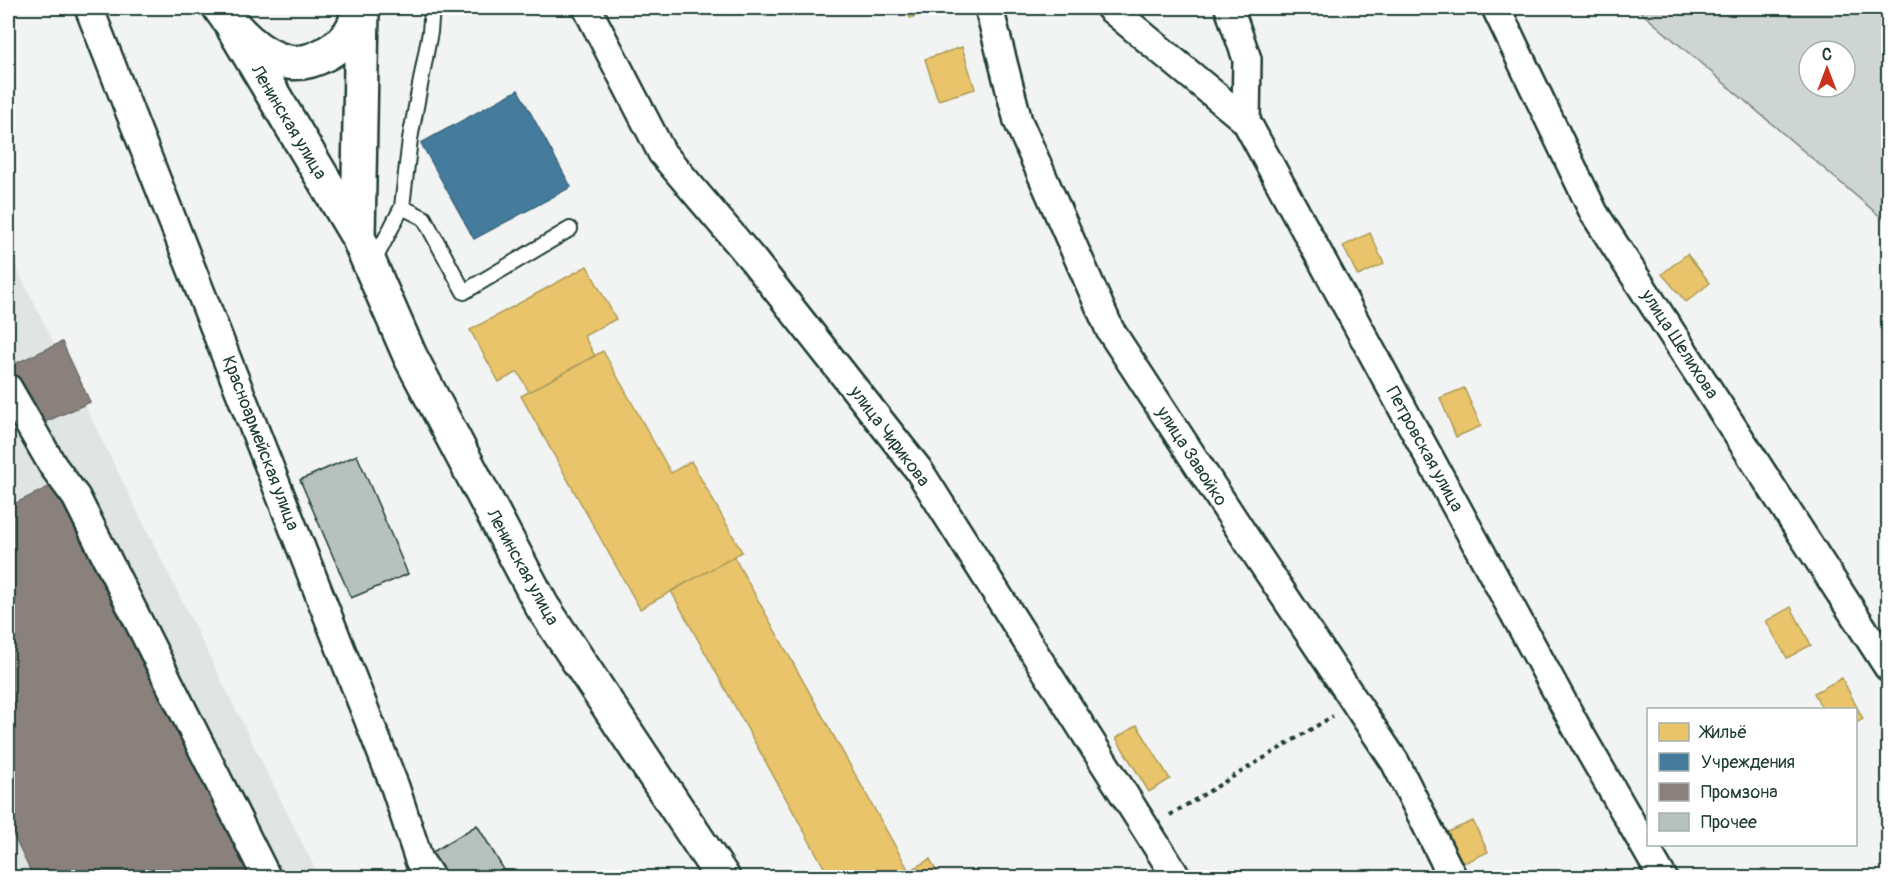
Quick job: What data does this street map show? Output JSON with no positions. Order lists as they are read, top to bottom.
{
  "streets": {
    "main road": ["Ленинская улица"],
    "street": [
      "улица Шелихова",
      "улица Чирикова",
      "Красноармейская улица",
      "Петровская улица",
      "улица Завойко"
    ]
  },
  "legend": [
    "Жильё",
    "Учреждения",
    "Промзона",
    "Прочее"
  ],
  "north": "top"
}
